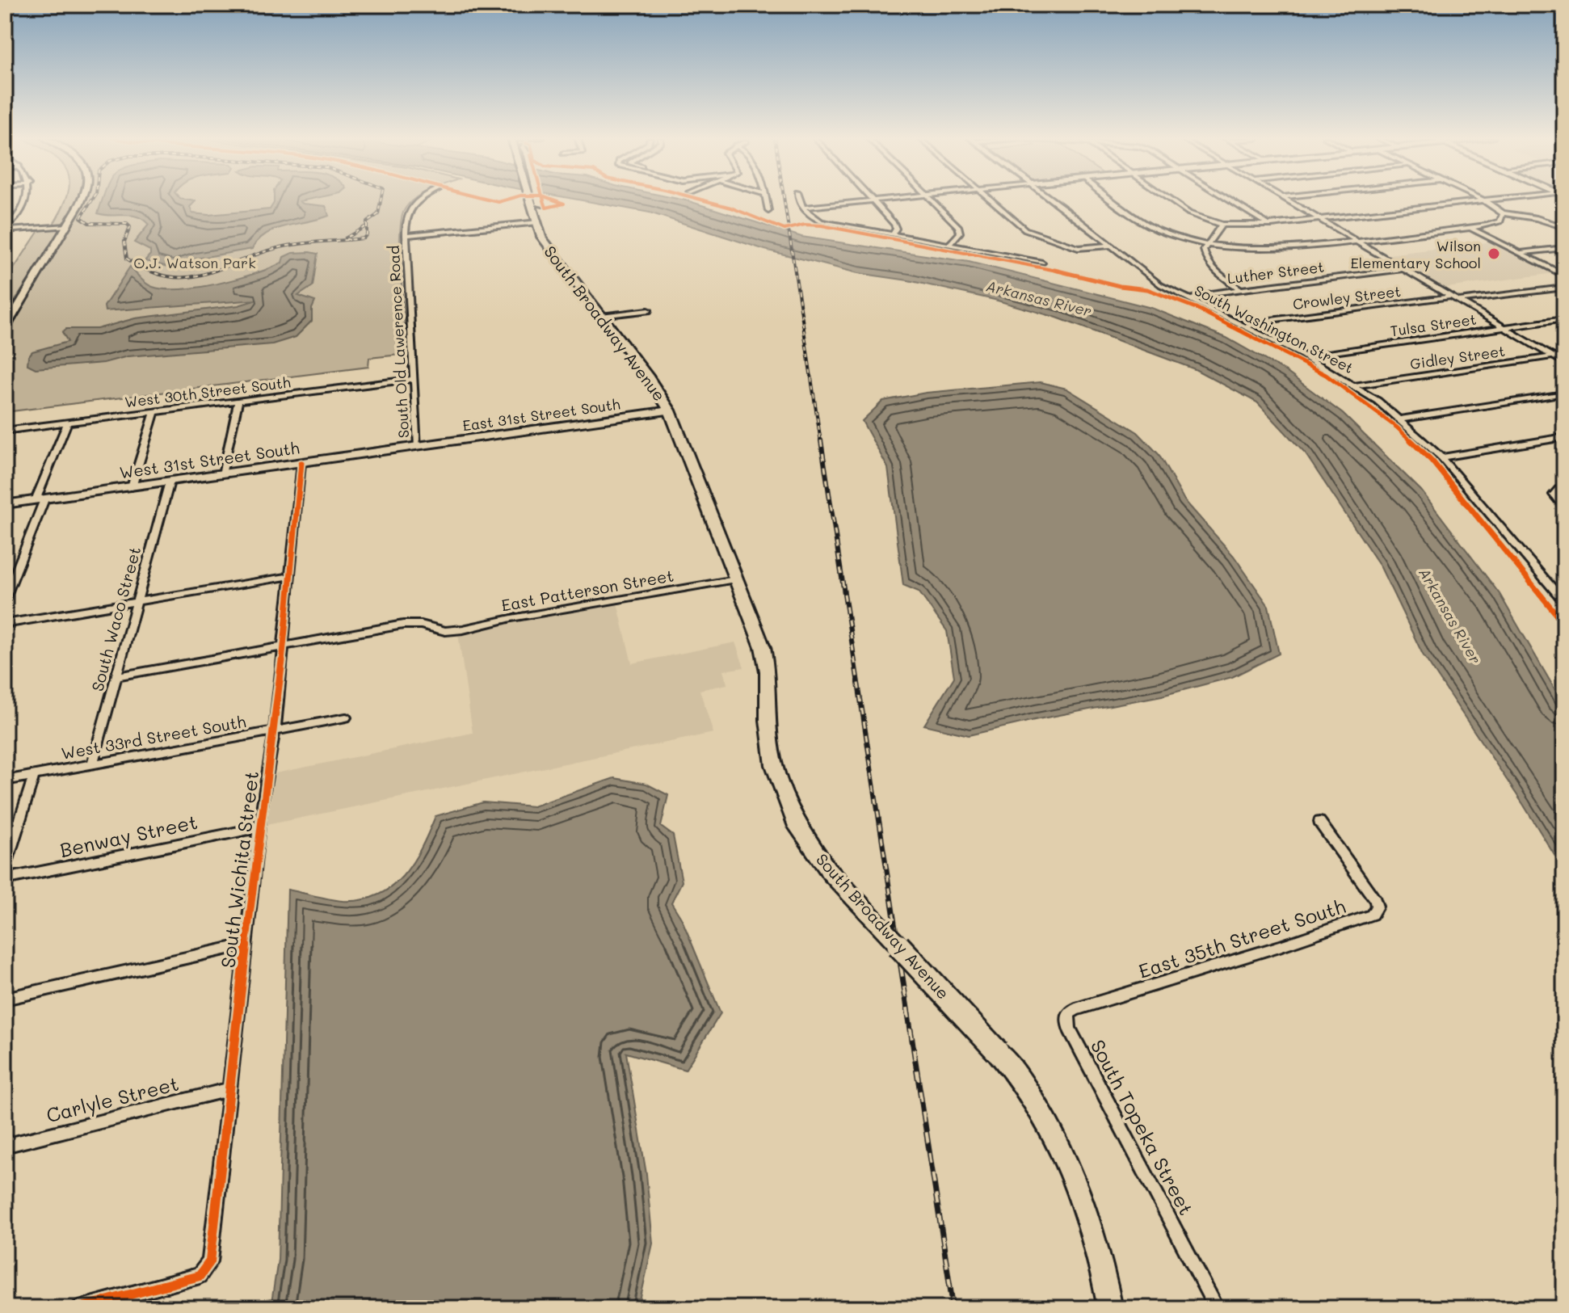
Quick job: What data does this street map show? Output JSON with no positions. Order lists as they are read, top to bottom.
{
  "streets": {
    "main road": ["South Broadway Avenue"],
    "street": [
      "Luther Street",
      "Crowley Street",
      "Tulsa Street",
      "South Washington Street",
      "South Old Lawerence Road",
      "Gidley Street",
      "West 30th Street South",
      "East 31st Street South",
      "West 31st Street South",
      "East Patterson Street",
      "South Waco Street",
      "West 33rd Street South",
      "Benway Street",
      "South Wichita Street",
      "East 35th Street South",
      "Carlyle Street",
      "South Topeka Street"
    ]
  },
  "crossings": [
    ["Luther Street", "South Washington Street"],
    ["Crowley Street", "South Washington Street"],
    ["South Broadway Avenue", "East 31st Street South"],
    ["South Broadway Avenue", "East Patterson Street"],
    ["Tulsa Street", "South Washington Street"],
    ["South Washington Street", "Gidley Street"],
    ["South Old Lawerence Road", "West 30th Street South"],
    ["South Old Lawerence Road", "East 31st Street South"],
    ["South Old Lawerence Road", "West 31st Street South"],
    ["East 31st Street South", "West 31st Street South"],
    ["West 31st Street South", "South Waco Street"],
    ["West 31st Street South", "South Wichita Street"],
    ["East Patterson Street", "South Wichita Street"],
    ["South Waco Street", "West 33rd Street South"],
    ["West 33rd Street South", "South Wichita Street"],
    ["Benway Street", "South Wichita Street"],
    ["South Wichita Street", "Carlyle Street"],
    ["East 35th Street South", "South Topeka Street"]
  ],
  "water": ["Arkansas River"],
  "parks": ["O.J. Watson Park"],
  "places": ["Wilson Elementary School"]
}
